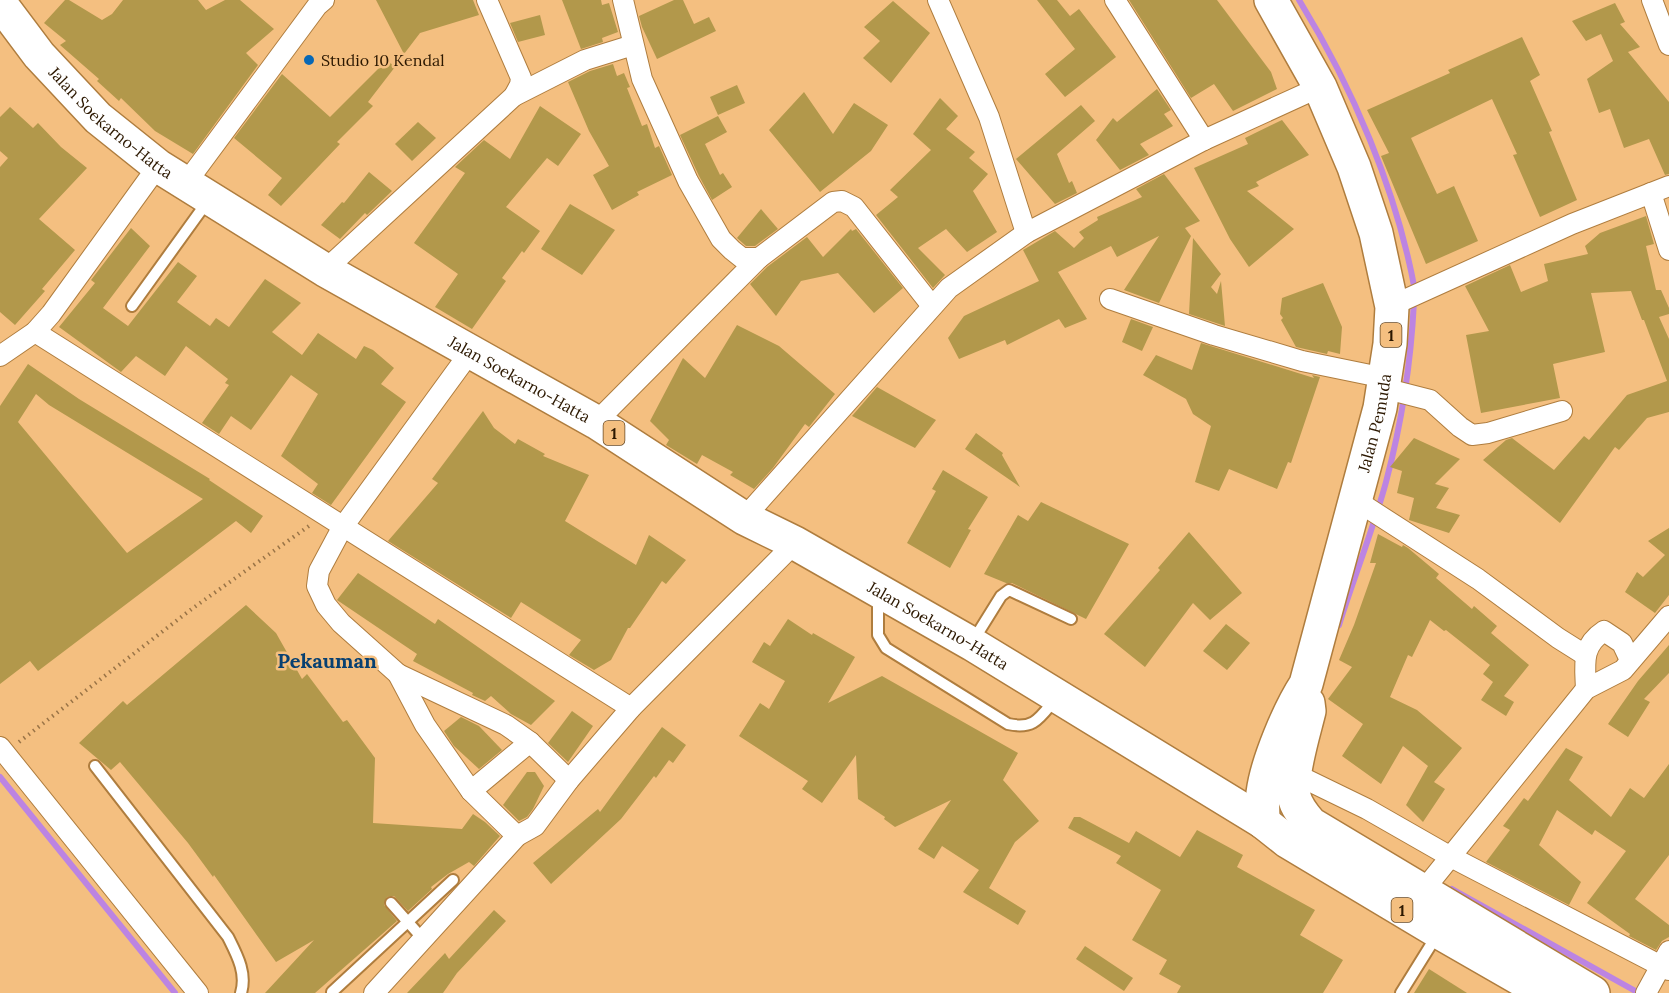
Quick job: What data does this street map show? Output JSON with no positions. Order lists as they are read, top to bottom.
{
  "streets": {
    "highway": ["Jalan Soekarno-Hatta", "1", "Jalan Pemuda"]
  },
  "crossings": [
    ["Jalan Soekarno-Hatta", "1"],
    ["Jalan Soekarno-Hatta", "Jalan Pemuda"],
    ["1", "Jalan Pemuda"]
  ],
  "districts": ["Pekauman"],
  "places": ["Studio 10 Kendal"]
}
